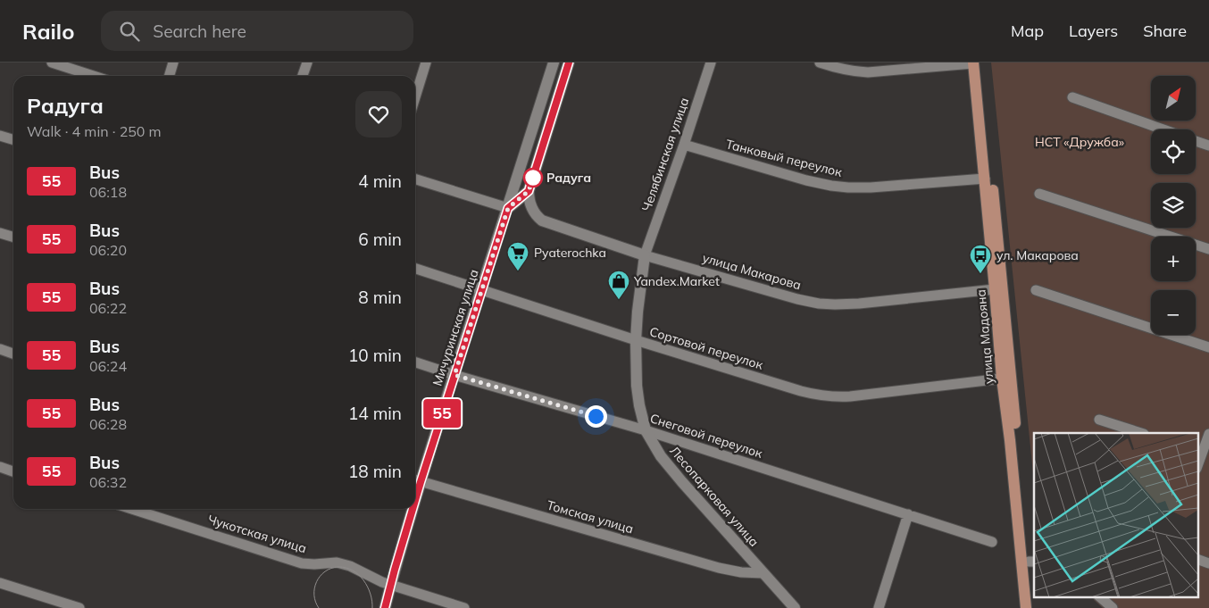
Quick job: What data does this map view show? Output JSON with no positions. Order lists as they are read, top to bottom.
{
  "streets": {
    "main road": [
      "улица Макарова",
      "Мичуринская улица",
      "улица Мадояна",
      "Лесопарковая улица"
    ],
    "street": [
      "Челябинская улица",
      "Танковый переулок",
      "Сортовой переулок",
      "Снеговой переулок",
      "Томская улица",
      "Чукотская улица"
    ]
  },
  "crossings": [
    ["Челябинская улица", "Танковый переулок"],
    ["Челябинская улица", "улица Макарова"],
    ["Челябинская улица", "Лесопарковая улица"],
    ["Танковый переулок", "улица Мадояна"],
    ["улица Макарова", "улица Мадояна"],
    ["улица Макарова", "Лесопарковая улица"],
    ["Мичуринская улица", "Сортовой переулок"],
    ["Мичуринская улица", "Снеговой переулок"],
    ["Мичуринская улица", "Томская улица"],
    ["Мичуринская улица", "Чукотская улица"],
    ["улица Мадояна", "Сортовой переулок"],
    ["Сортовой переулок", "Лесопарковая улица"],
    ["Снеговой переулок", "Лесопарковая улица"],
    ["Лесопарковая улица", "Томская улица"]
  ],
  "parks": ["НСТ «Дружба»"],
  "places": {
    "other": ["Радуга"],
    "supermarket": ["Pyaterochka"],
    "bus stop": ["ул. Макарова"],
    "shop": ["Yandex.Market"]
  },
  "lines": ["bus line 55"],
  "north": "top right",
  "page": {
    "header": "Railo",
    "search": "Search here",
    "nav": ["Map", "Layers", "Share"],
    "on_map": "55",
    "map_buttons": ["+", "−"],
    "heading": ["Радуга", "Walk · 4 min · 250 m"],
    "list": [
      {
        "mark": "55",
        "name": "Bus",
        "note": "06:18",
        "value": "4 min"
      },
      {
        "mark": "55",
        "name": "Bus",
        "note": "06:20",
        "value": "6 min"
      },
      {
        "mark": "55",
        "name": "Bus",
        "note": "06:22",
        "value": "8 min"
      },
      {
        "mark": "55",
        "name": "Bus",
        "note": "06:24",
        "value": "10 min"
      },
      {
        "mark": "55",
        "name": "Bus",
        "note": "06:28",
        "value": "14 min"
      },
      {
        "mark": "55",
        "name": "Bus",
        "note": "06:32",
        "value": "18 min"
      }
    ]
  }
}
